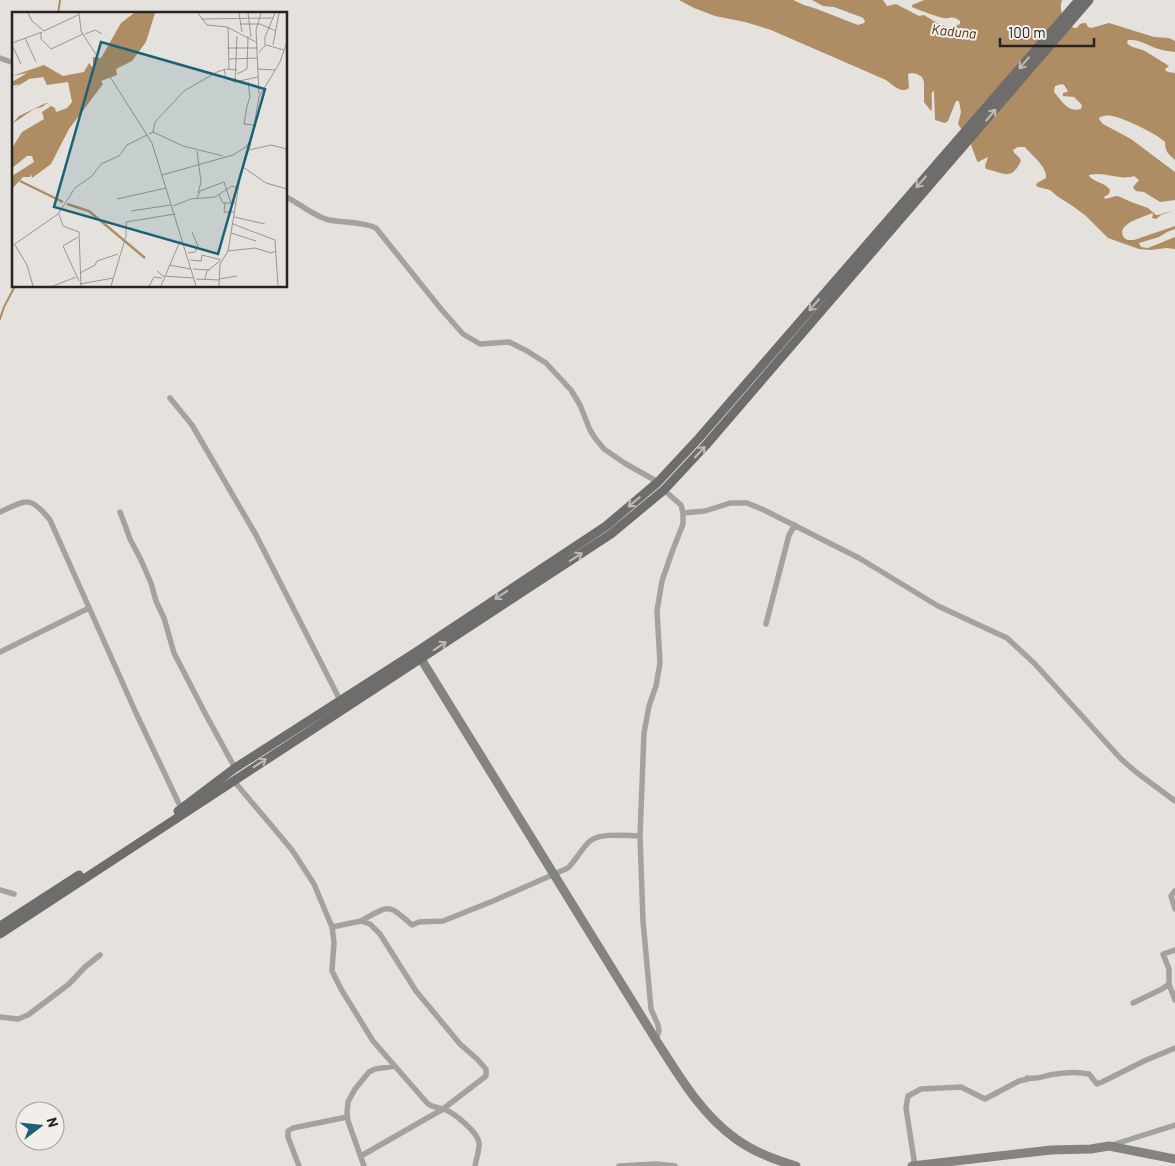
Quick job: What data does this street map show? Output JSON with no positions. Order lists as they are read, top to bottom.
{
  "water": ["Kaduna"],
  "scale_bar": "100 m",
  "north": "right"
}
